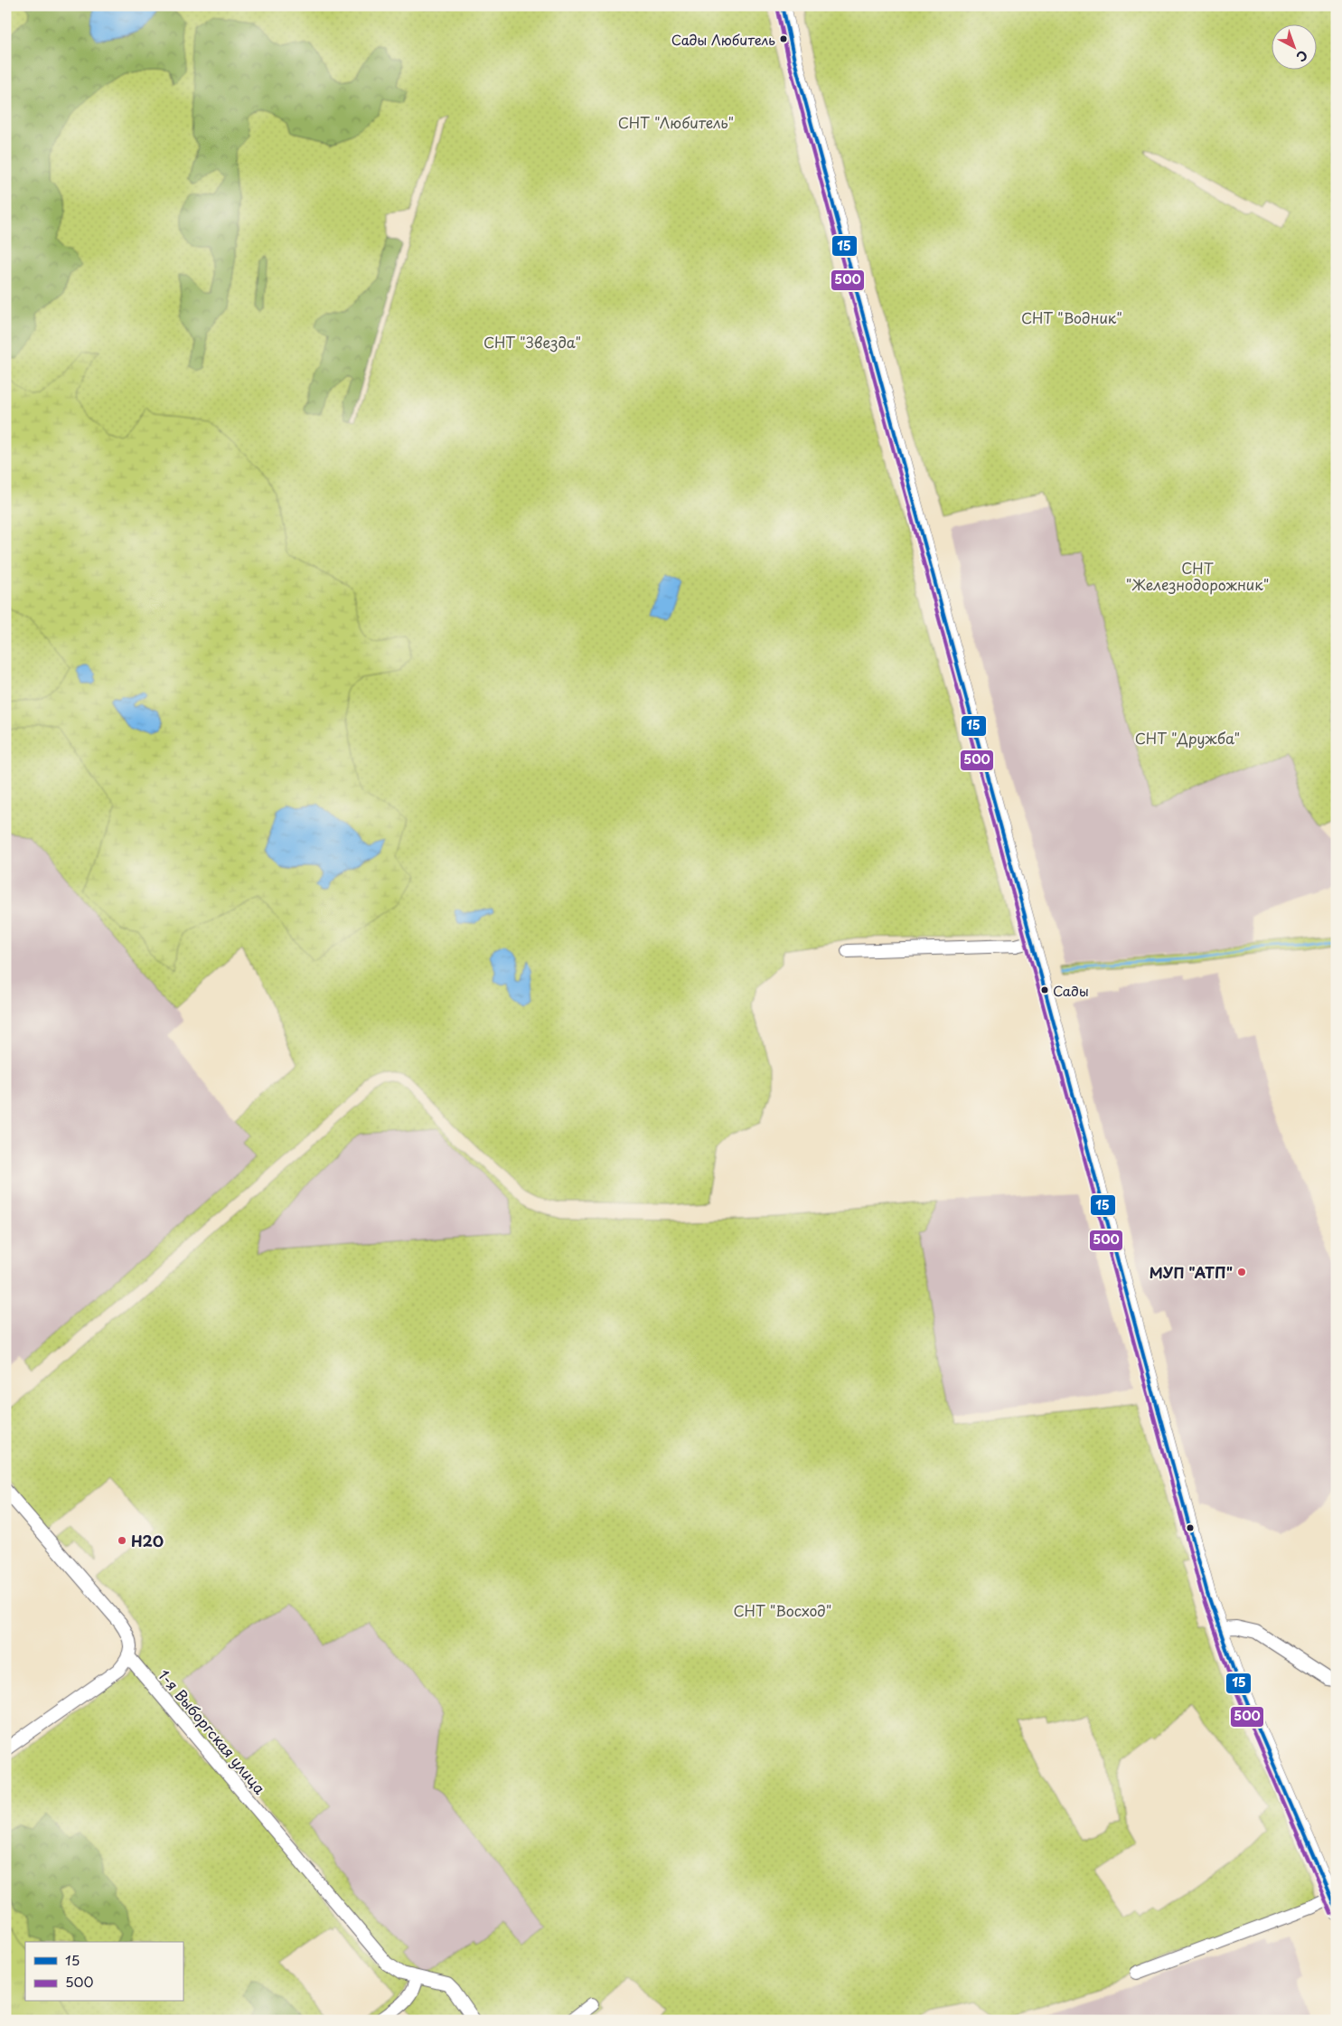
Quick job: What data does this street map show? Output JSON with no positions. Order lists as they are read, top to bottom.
{
  "streets": {
    "street": ["1-я Выборгская улица"]
  },
  "parks": [
    "СНТ \"Любитель\"",
    "СНТ \"Водник\"",
    "СНТ \"Звезда\"",
    "СНТ \"Железнодорожник\"",
    "СНТ \"Дружба\"",
    "СНТ \"Восход\""
  ],
  "places": [
    "Сады Любитель",
    "Сады",
    "МУП \"АТП\"",
    "H2O"
  ],
  "lines": ["transit line 15", "transit line 500"],
  "legend": ["15", "500"],
  "north": "bottom right"
}
